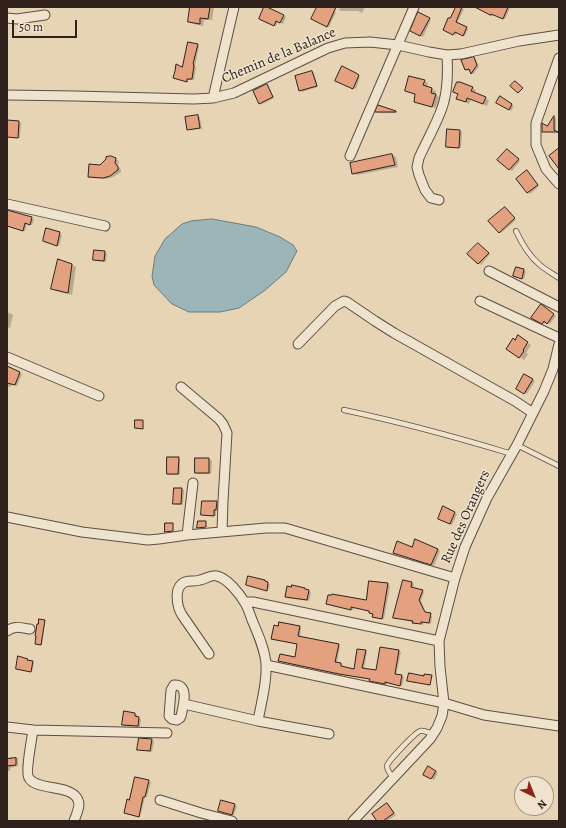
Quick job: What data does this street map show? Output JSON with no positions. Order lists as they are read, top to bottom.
{
  "streets": {
    "street": ["Chemin de la Balance", "Rue des Orangers"]
  },
  "scale_bar": "50 m",
  "north": "bottom right"
}
